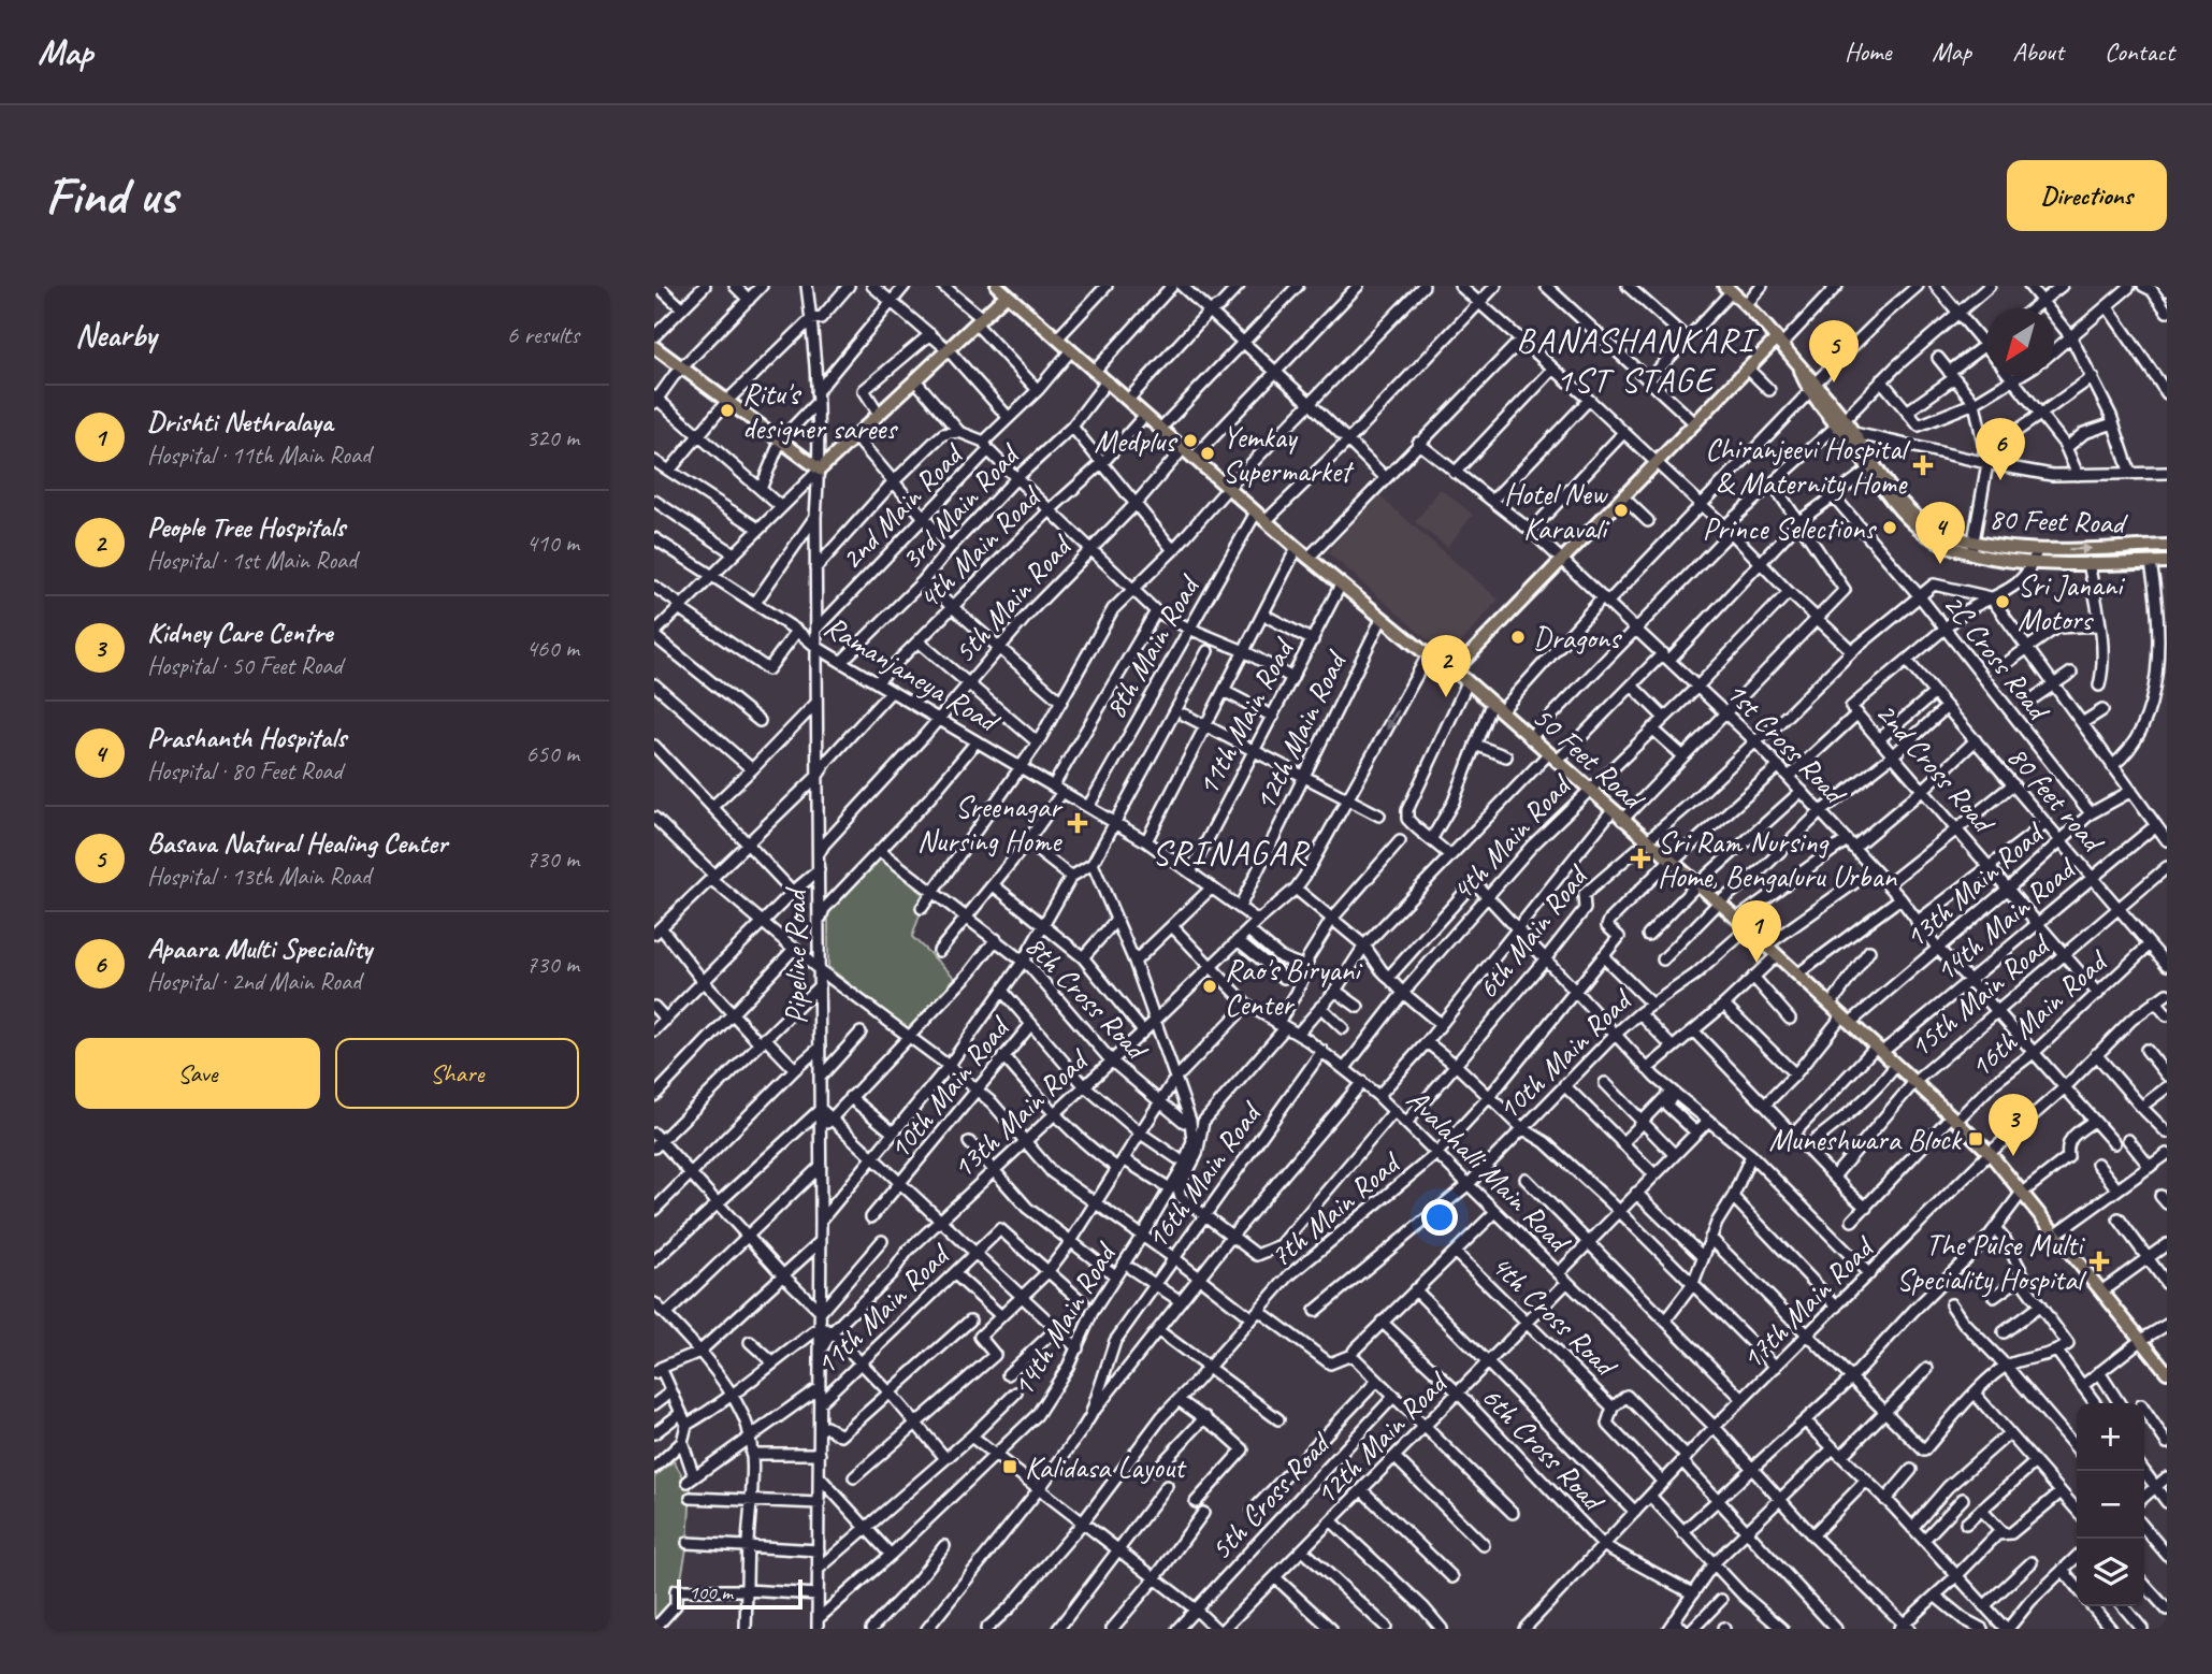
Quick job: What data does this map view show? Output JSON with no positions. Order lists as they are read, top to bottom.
{
  "streets": {
    "main road": ["80 Feet Road", "50 Feet Road"],
    "street": [
      "2nd Main Road",
      "3rd Main Road",
      "4th Main Road",
      "5th Main Road",
      "8th Main Road",
      "2C Cross Road",
      "Ramanjaneya Road",
      "11th Main Road",
      "12th Main Road",
      "1st Cross Road",
      "2nd Cross Road",
      "80 feet road",
      "13th Main Road",
      "14th Main Road",
      "6th Main Road",
      "Pipeline Road",
      "8th Cross Road",
      "15th Main Road",
      "16th Main Road",
      "10th Main Road",
      "Avalahalli Main Road",
      "7th Main Road",
      "17th Main Road",
      "4th Cross Road",
      "6th Cross Road",
      "5th Cross Road"
    ]
  },
  "crossings": [
    ["2nd Main Road", "50 Feet Road"],
    ["2nd Main Road", "Pipeline Road"],
    ["3rd Main Road", "Ramanjaneya Road"],
    ["3rd Main Road", "50 Feet Road"],
    ["4th Main Road", "Ramanjaneya Road"],
    ["4th Main Road", "1st Cross Road"],
    ["4th Main Road", "50 Feet Road"],
    ["4th Main Road", "Avalahalli Main Road"],
    ["5th Main Road", "Ramanjaneya Road"],
    ["5th Main Road", "50 Feet Road"],
    ["5th Main Road", "Pipeline Road"],
    ["8th Main Road", "Ramanjaneya Road"],
    ["8th Main Road", "50 Feet Road"],
    ["2C Cross Road", "13th Main Road"],
    ["2C Cross Road", "6th Main Road"],
    ["Ramanjaneya Road", "11th Main Road"],
    ["Ramanjaneya Road", "Pipeline Road"],
    ["11th Main Road", "50 Feet Road"],
    ["11th Main Road", "Pipeline Road"],
    ["12th Main Road", "50 Feet Road"],
    ["12th Main Road", "Avalahalli Main Road"],
    ["12th Main Road", "4th Cross Road"],
    ["12th Main Road", "6th Cross Road"],
    ["1st Cross Road", "13th Main Road"],
    ["1st Cross Road", "14th Main Road"],
    ["1st Cross Road", "6th Main Road"],
    ["1st Cross Road", "15th Main Road"],
    ["1st Cross Road", "16th Main Road"],
    ["1st Cross Road", "17th Main Road"],
    ["50 Feet Road", "13th Main Road"],
    ["50 Feet Road", "14th Main Road"],
    ["50 Feet Road", "6th Main Road"],
    ["50 Feet Road", "15th Main Road"],
    ["50 Feet Road", "16th Main Road"],
    ["50 Feet Road", "10th Main Road"],
    ["50 Feet Road", "7th Main Road"],
    ["50 Feet Road", "17th Main Road"],
    ["2nd Cross Road", "13th Main Road"],
    ["2nd Cross Road", "14th Main Road"],
    ["2nd Cross Road", "15th Main Road"],
    ["2nd Cross Road", "16th Main Road"],
    ["80 feet road", "13th Main Road"],
    ["80 feet road", "14th Main Road"],
    ["80 feet road", "15th Main Road"],
    ["80 feet road", "16th Main Road"],
    ["13th Main Road", "14th Main Road"],
    ["13th Main Road", "Pipeline Road"],
    ["13th Main Road", "8th Cross Road"],
    ["13th Main Road", "Avalahalli Main Road"],
    ["14th Main Road", "Pipeline Road"],
    ["6th Main Road", "Avalahalli Main Road"],
    ["16th Main Road", "Avalahalli Main Road"],
    ["10th Main Road", "Avalahalli Main Road"],
    ["Avalahalli Main Road", "7th Main Road"],
    ["Avalahalli Main Road", "17th Main Road"],
    ["17th Main Road", "4th Cross Road"],
    ["17th Main Road", "6th Cross Road"]
  ],
  "districts": ["BANASHANKARI 1ST STAGE", "SRINAGAR"],
  "places": {
    "other": [
      "Ritu's designer sarees",
      "Medplus",
      "Yemkay Supermarket",
      "Hotel New Karavali",
      "Prince Selections",
      "Sri Janani Motors",
      "Dragons",
      "Rao's Biryani Center"
    ],
    "health": [
      "Chiranjeevi Hospital & Maternity Home",
      "Sreenagar Nursing Home",
      "Sri Ram Nursing Home, Bengaluru Urban",
      "The Pulse Multi Speciality Hospital"
    ],
    "transit": ["Muneshwara Block", "Kalidasa Layout"]
  },
  "scale_bar": "100 m",
  "north": "bottom left",
  "page": {
    "header": "Map",
    "nav": [
      "Home",
      "Map",
      "About",
      "Contact"
    ],
    "buttons": [
      "Directions",
      ["Save", "Share"]
    ],
    "title": "Find us",
    "heading": ["Nearby", "6 results"],
    "pins": [
      "5",
      "6",
      "4",
      "2",
      "1",
      "3"
    ],
    "list": [
      {
        "mark": "1",
        "name": "Drishti Nethralaya",
        "note": "Hospital · 11th Main Road",
        "value": "320 m"
      },
      {
        "mark": "2",
        "name": "People Tree Hospitals",
        "note": "Hospital · 1st Main Road",
        "value": "410 m"
      },
      {
        "mark": "3",
        "name": "Kidney Care Centre",
        "note": "Hospital · 50 Feet Road",
        "value": "460 m"
      },
      {
        "mark": "4",
        "name": "Prashanth Hospitals",
        "note": "Hospital · 80 Feet Road",
        "value": "650 m"
      },
      {
        "mark": "5",
        "name": "Basava Natural Healing Center",
        "note": "Hospital · 13th Main Road",
        "value": "730 m"
      },
      {
        "mark": "6",
        "name": "Apaara Multi Speciality",
        "note": "Hospital · 2nd Main Road",
        "value": "730 m"
      }
    ],
    "map_buttons": ["+", "−"],
    "scale": "100 m"
  }
}
